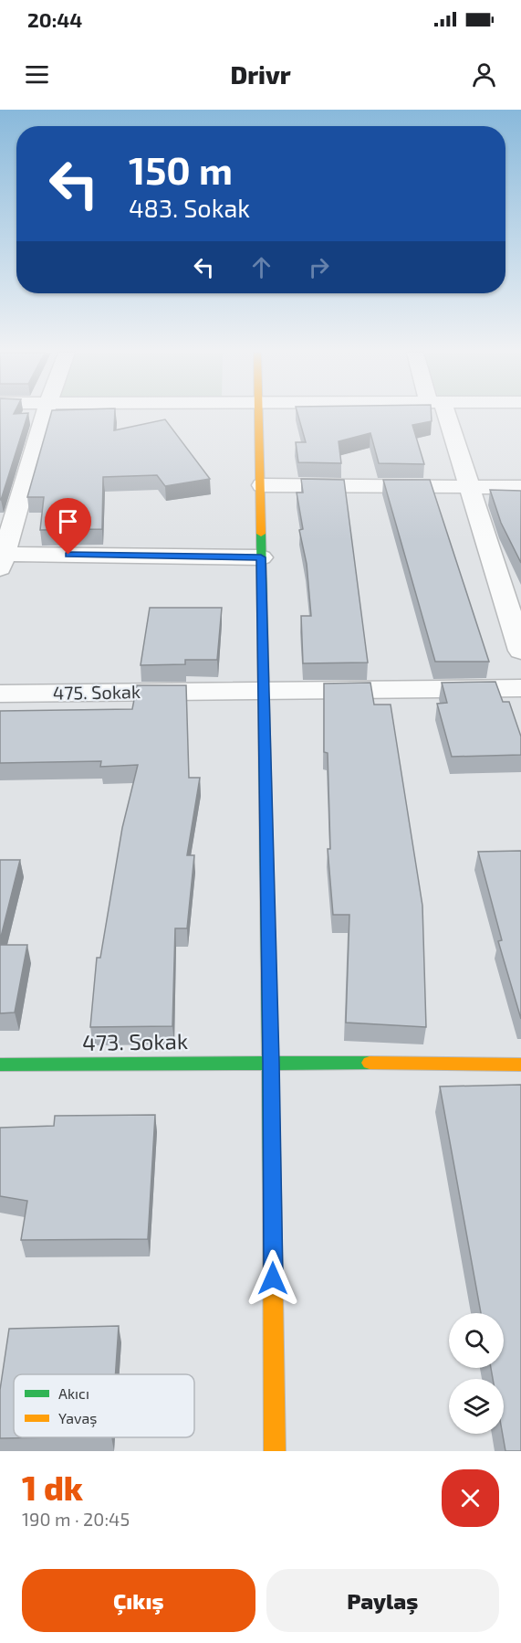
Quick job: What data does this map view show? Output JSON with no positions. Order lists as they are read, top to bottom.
{
  "streets": {
    "street": ["475. Sokak", "473. Sokak"]
  },
  "legend": ["Akıcı", "Yavaş"],
  "page": {
    "status": "20:44",
    "header": "Drivr",
    "turn": ["150 m", "483. Sokak"],
    "heading": ["1 dk", "190 m · 20:45"],
    "buttons": ["Çıkış", "Paylaş"]
  }
}
